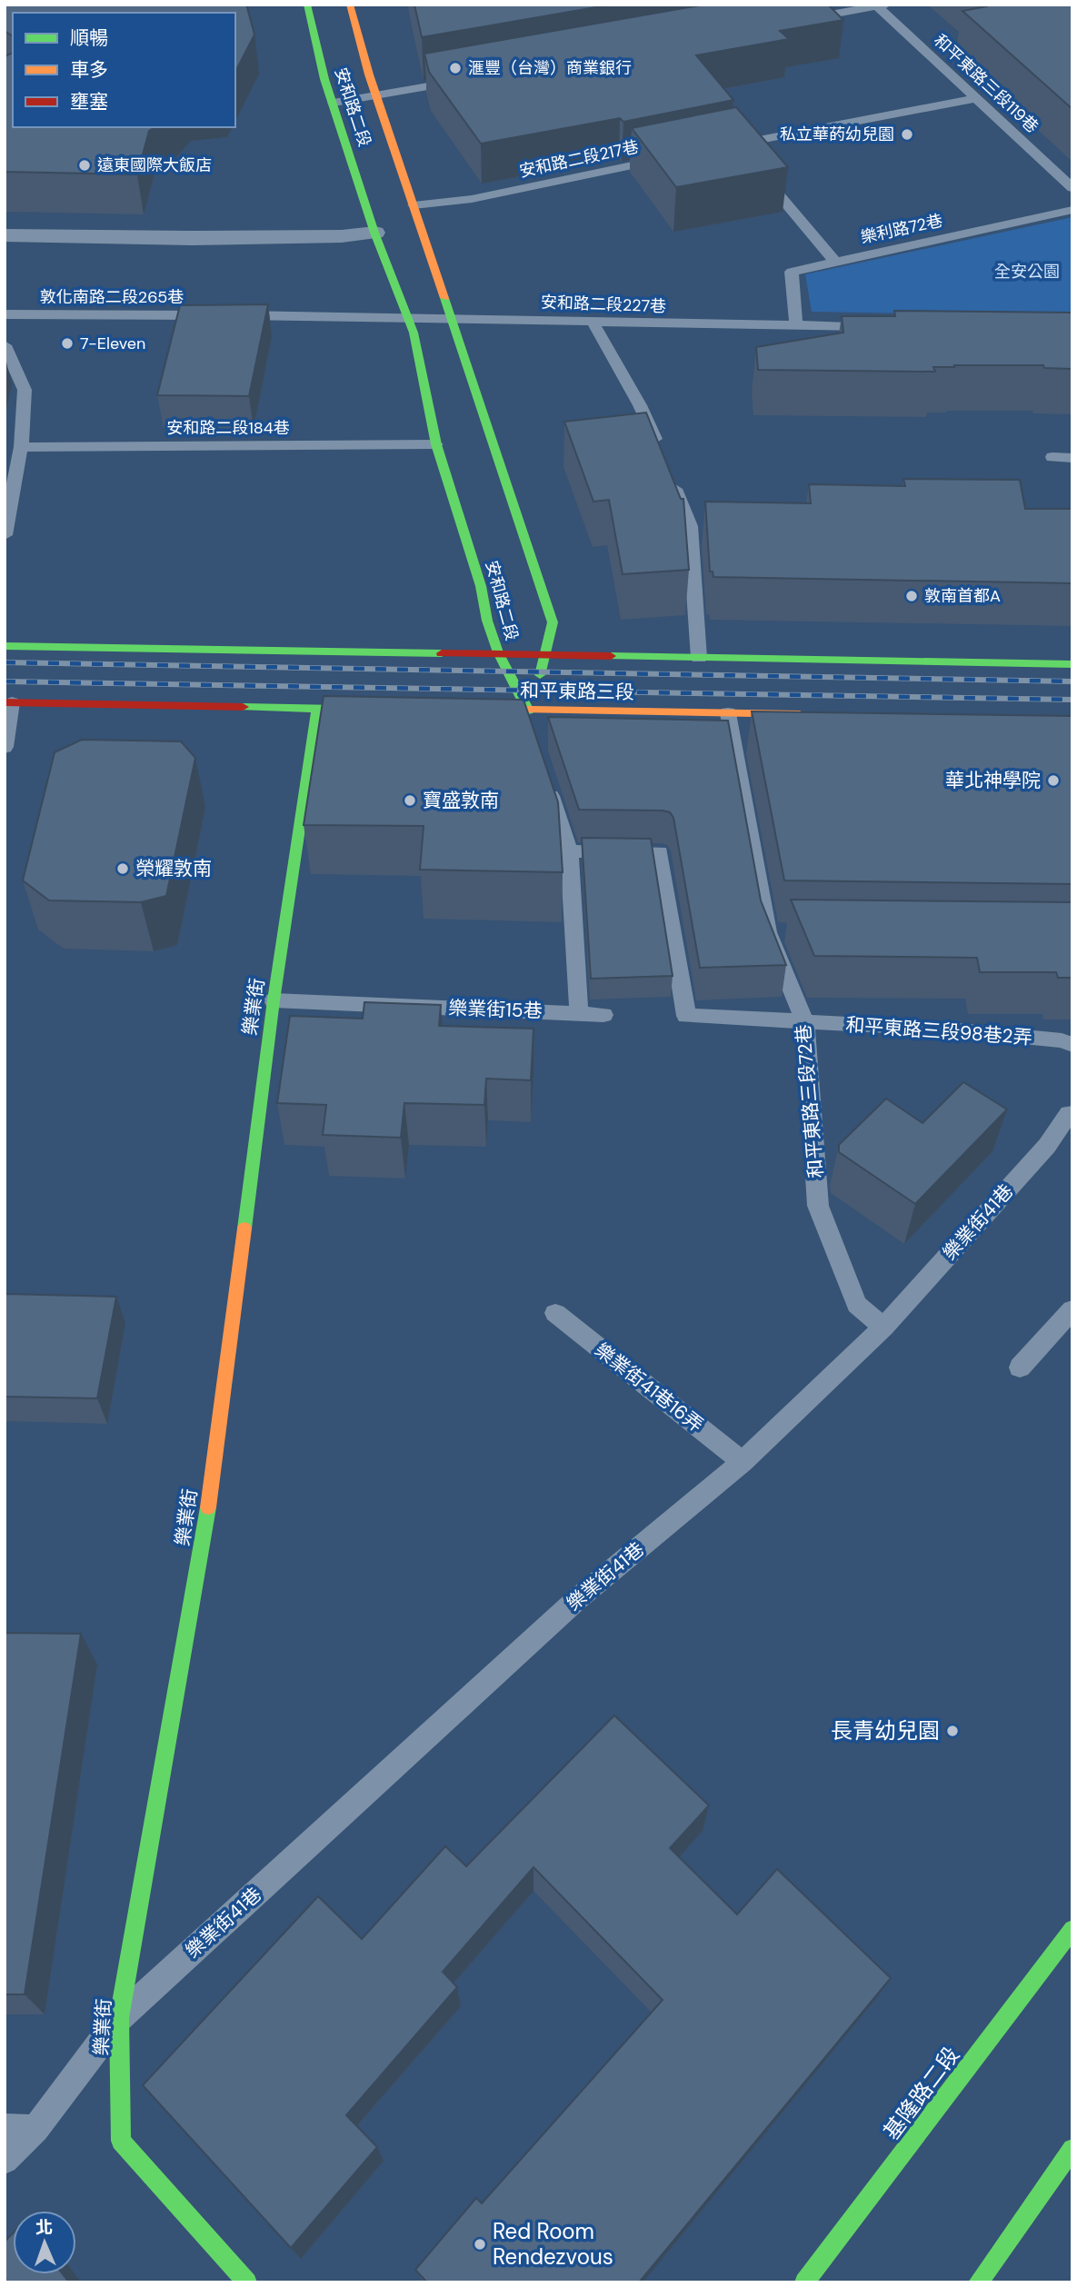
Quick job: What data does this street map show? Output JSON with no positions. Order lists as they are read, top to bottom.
{
  "streets": {
    "street": [
      "安和路二段",
      "和平東路三段",
      "樂業街",
      "基隆路二段"
    ],
    "lane": [
      "和平東路三段119巷",
      "安和路二段217巷",
      "樂利路72巷",
      "敦化南路二段265巷",
      "安和路二段227巷",
      "安和路二段184巷",
      "樂業街15巷",
      "和平東路三段98巷2弄",
      "和平東路三段72巷",
      "樂業街41巷",
      "樂業街41巷16弄"
    ]
  },
  "crossings": [
    ["安和路二段", "安和路二段217巷"],
    ["安和路二段", "敦化南路二段265巷"],
    ["安和路二段", "安和路二段227巷"],
    ["安和路二段", "安和路二段184巷"],
    ["安和路二段", "和平東路三段"],
    ["樂利路72巷", "安和路二段227巷"],
    ["敦化南路二段265巷", "安和路二段227巷"],
    ["和平東路三段", "和平東路三段72巷"],
    ["樂業街", "樂業街15巷"],
    ["樂業街", "樂業街41巷"],
    ["和平東路三段98巷2弄", "和平東路三段72巷"],
    ["和平東路三段72巷", "樂業街41巷"],
    ["樂業街41巷", "樂業街41巷16弄"]
  ],
  "parks": ["全安公園"],
  "places": [
    "滙豐（台灣）商業銀行",
    "私立華菂幼兒園",
    "遠東國際大飯店",
    "7-Eleven",
    "敦南首都A",
    "華北神學院",
    "寶盛敦南",
    "榮耀敦南",
    "長青幼兒園",
    "Red Room Rendezvous"
  ],
  "legend": ["順暢", "車多", "壅塞"],
  "north": "top"
}
